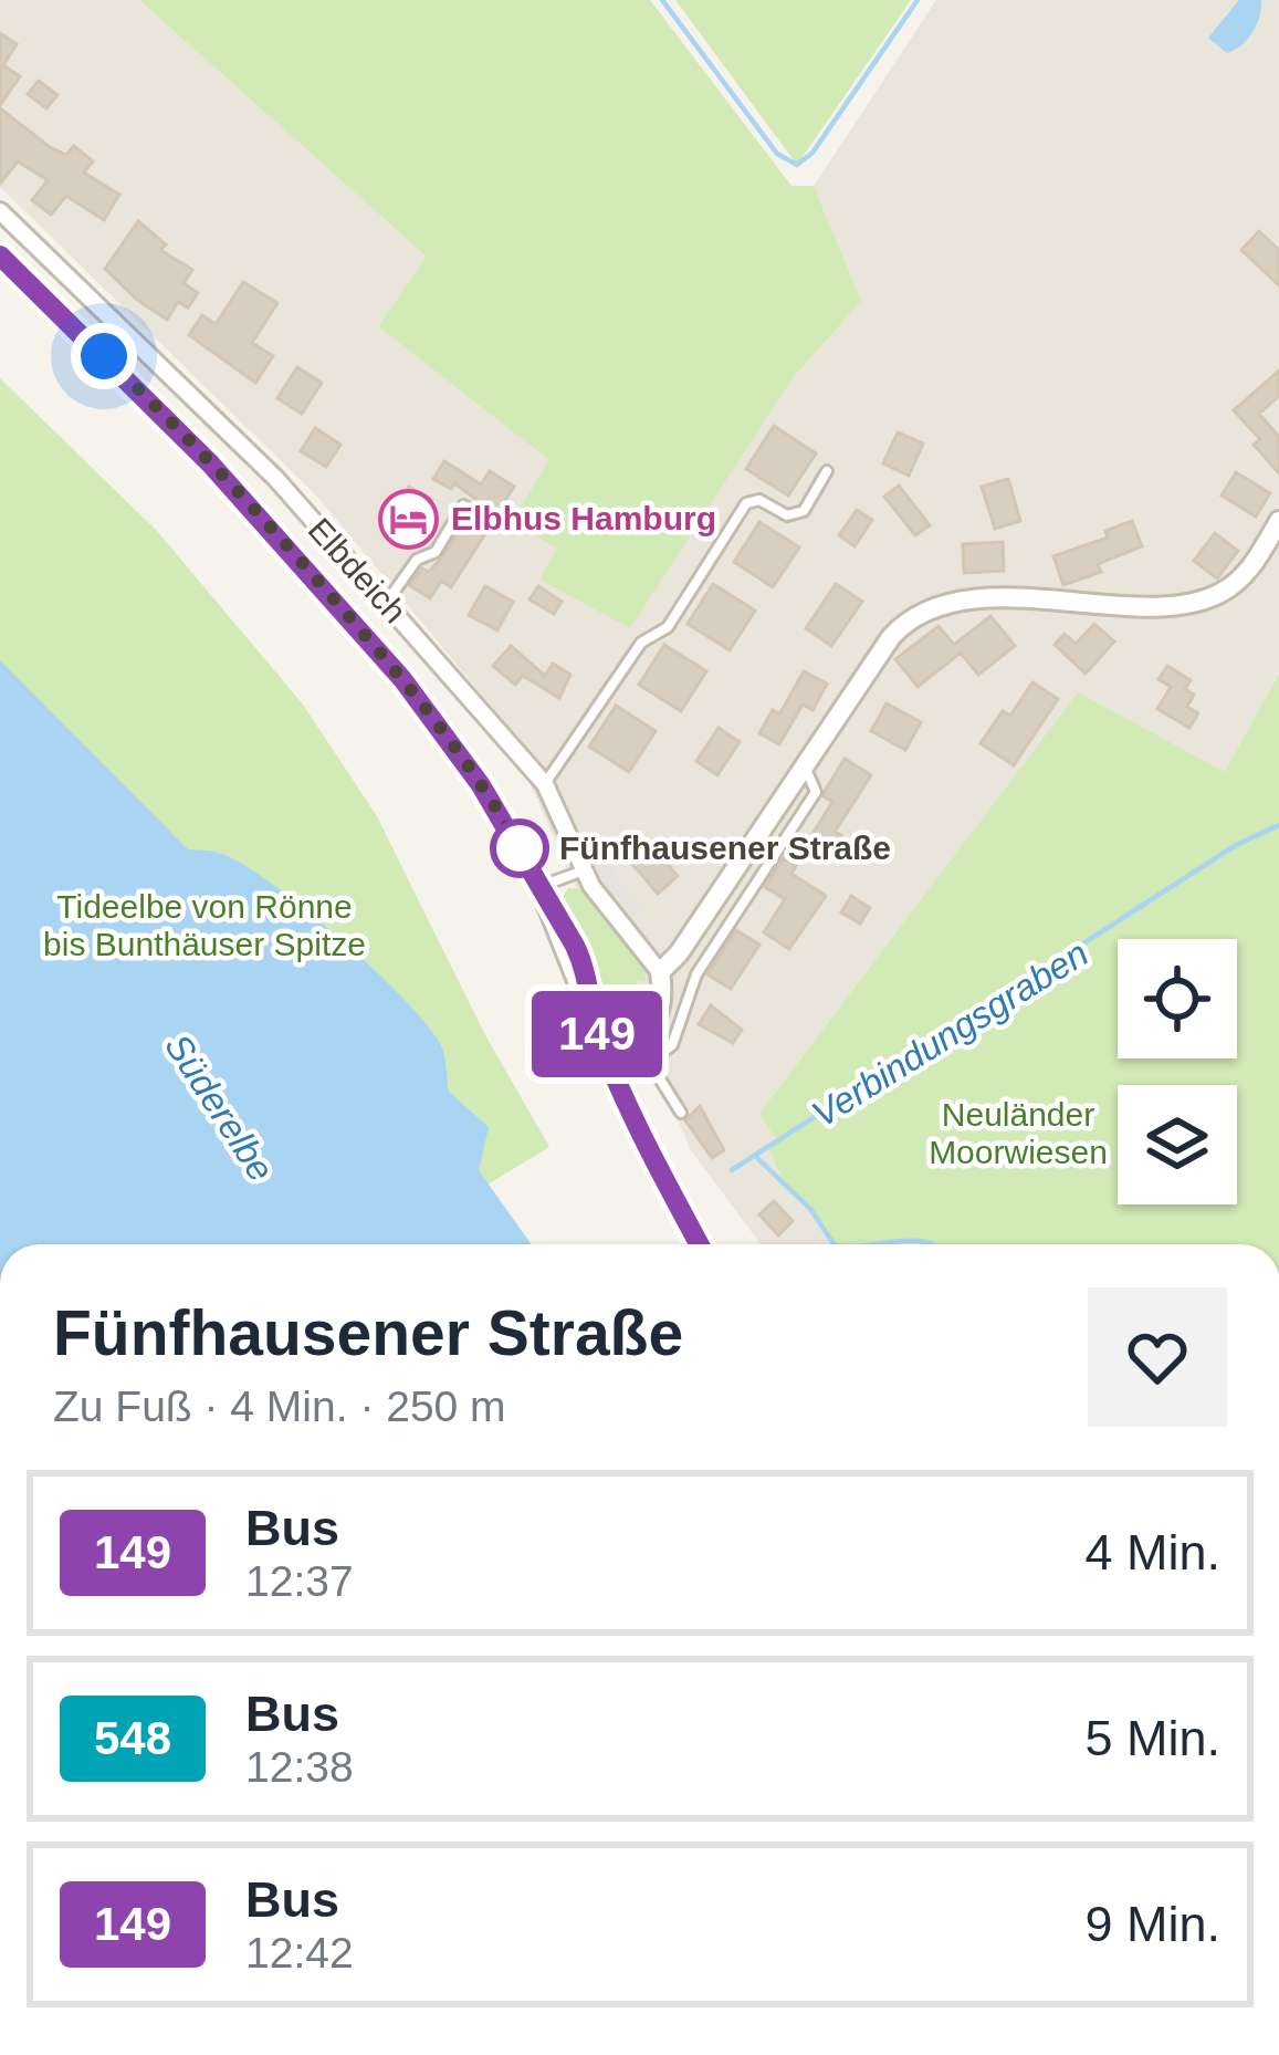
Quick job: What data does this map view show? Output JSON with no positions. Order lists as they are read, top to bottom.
{
  "streets": {
    "street": ["Elbdeich"]
  },
  "water": ["Verbindungsgraben", "Süderelbe"],
  "parks": ["Tideelbe von Rönne bis Bunthäuser Spitze", "Neuländer Moorwiesen"],
  "places": {
    "hotel": ["Elbhus Hamburg"],
    "other": ["Fünfhausener Straße"]
  },
  "lines": ["bus line 149"],
  "page": {
    "on_map": "149",
    "heading": ["Fünfhausener Straße", "Zu Fuß · 4 Min. · 250 m"],
    "list": [
      {
        "mark": "149",
        "name": "Bus",
        "note": "12:37",
        "value": "4 Min."
      },
      {
        "mark": "548",
        "name": "Bus",
        "note": "12:38",
        "value": "5 Min."
      },
      {
        "mark": "149",
        "name": "Bus",
        "note": "12:42",
        "value": "9 Min."
      }
    ]
  }
}
